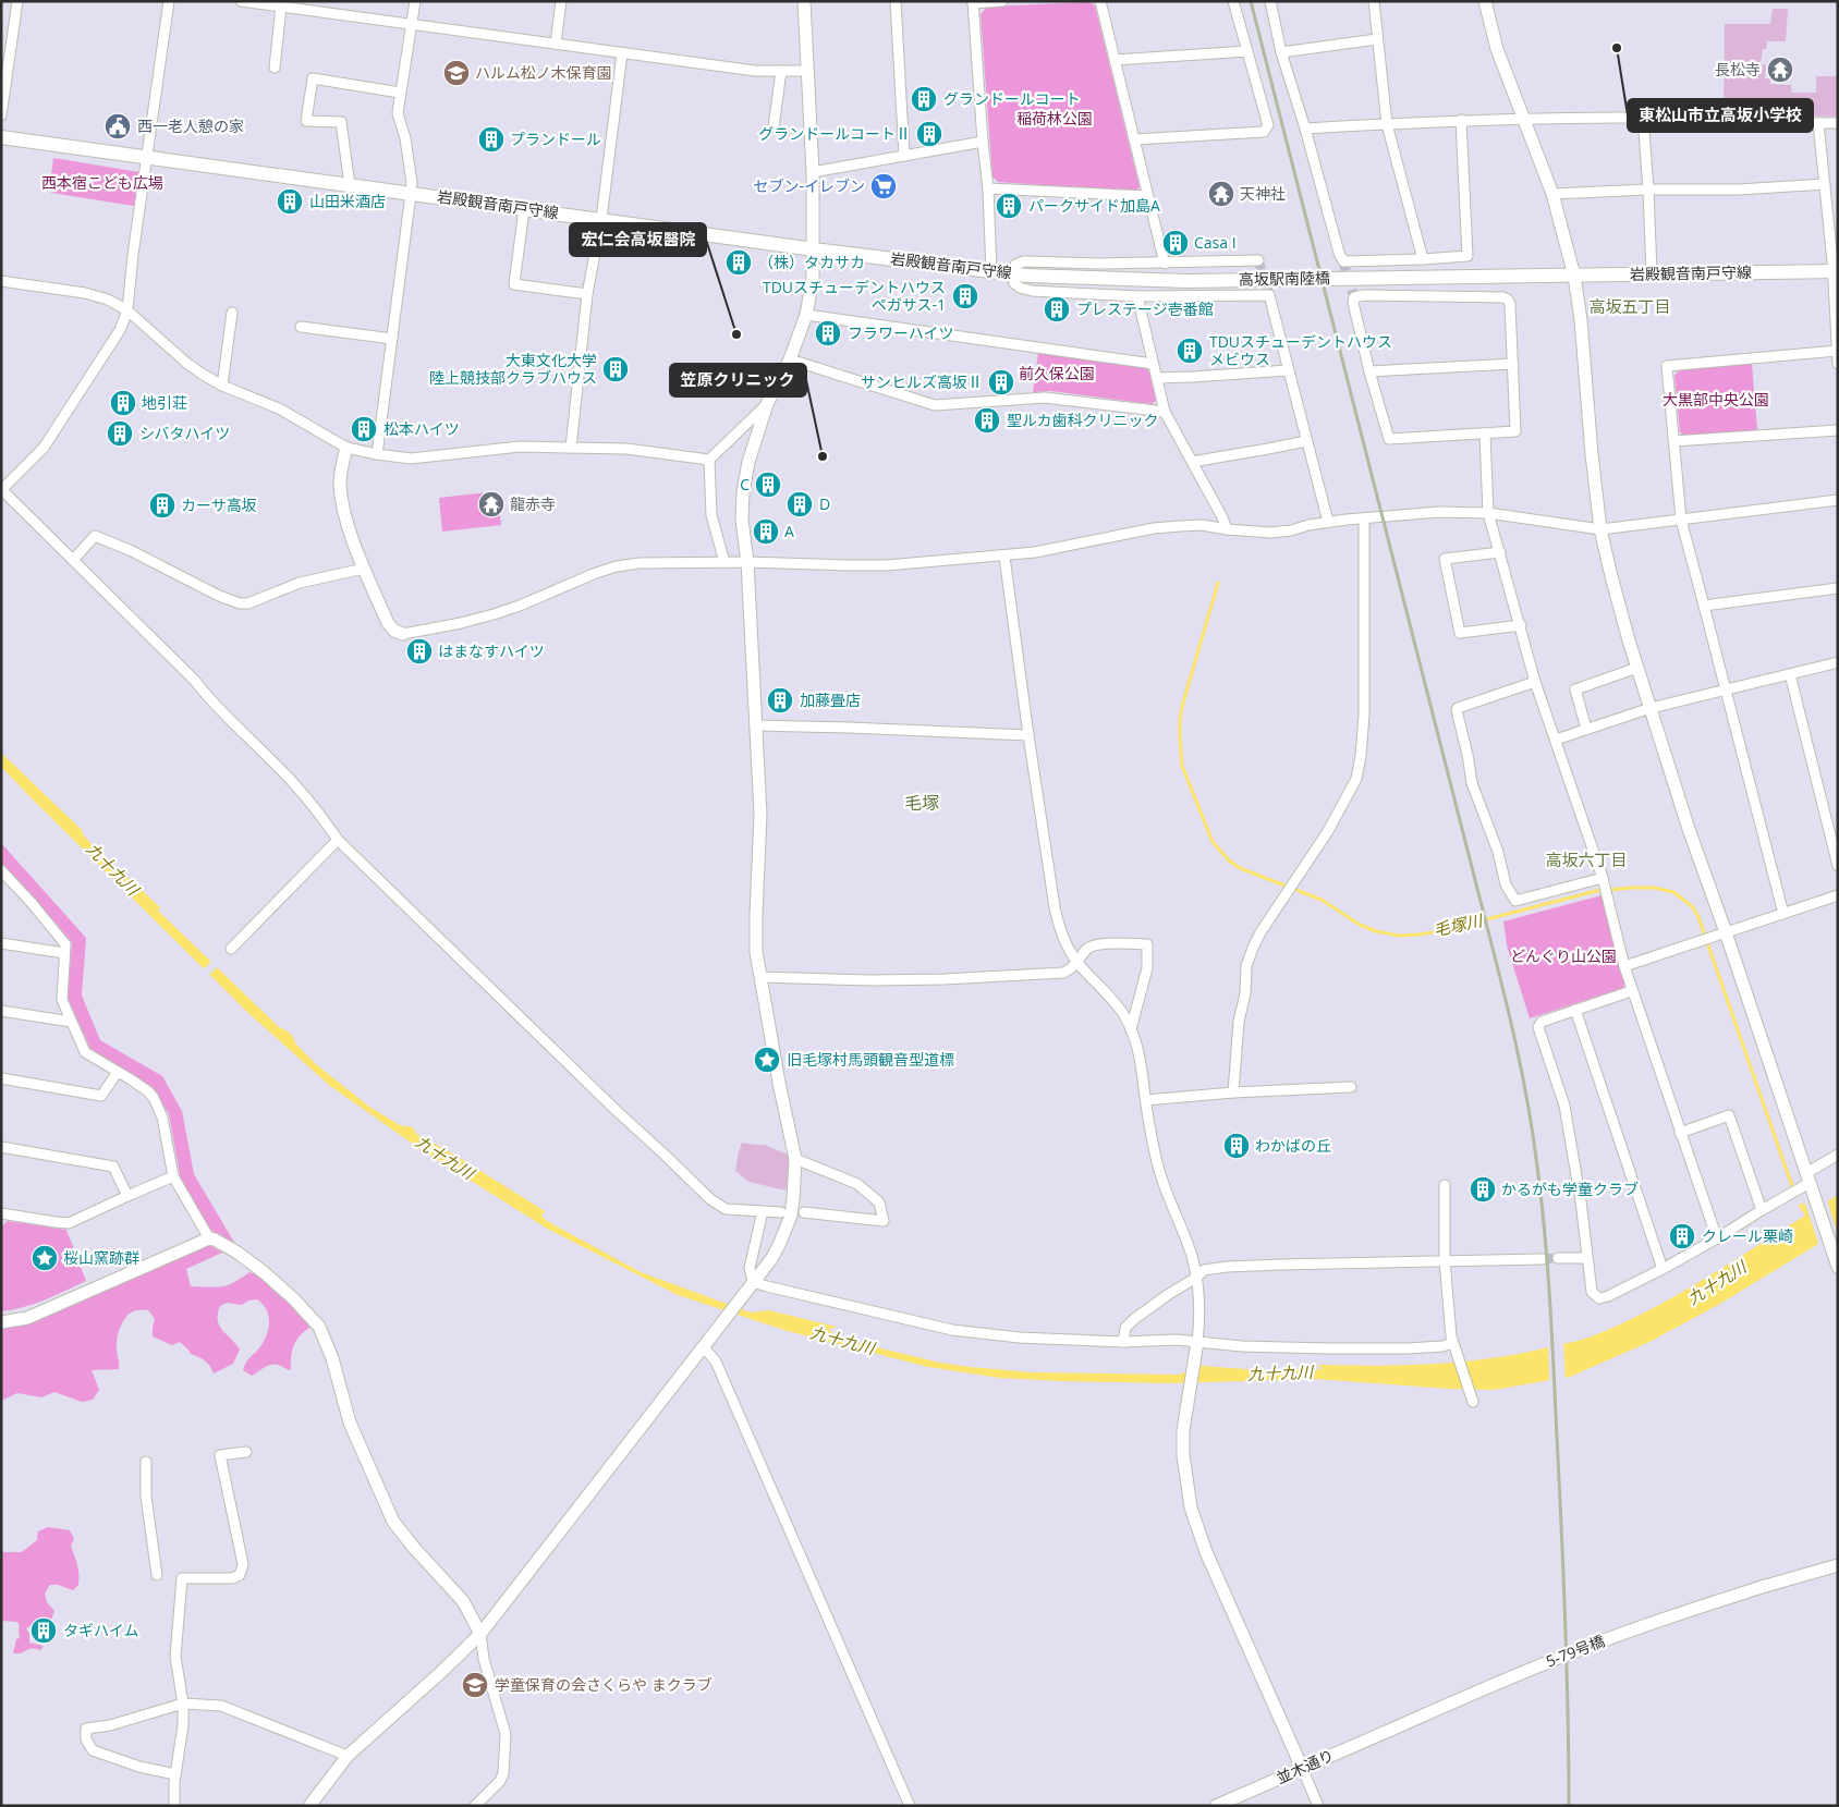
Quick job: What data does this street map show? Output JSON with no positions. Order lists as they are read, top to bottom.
{
  "streets": {
    "main road": ["岩殿観音南戸守線", "高坂駅南陸橋"],
    "street": ["5-79号橋", "並木通り"]
  },
  "crossings": [
    ["岩殿観音南戸守線", "高坂駅南陸橋"],
    ["5-79号橋", "並木通り"]
  ],
  "districts": ["高坂五丁目", "毛塚", "高坂六丁目"],
  "water": ["九十九川", "毛塚川"],
  "parks": [
    "稲荷林公園",
    "西本宿こども広場",
    "前久保公園",
    "大黒部中央公園",
    "どんぐり山公園"
  ],
  "places": {
    "other": ["東松山市立高坂小学校", "宏仁会高坂醫院", "笠原クリニック"],
    "temple": ["長松寺", "天神社", "龍赤寺"],
    "school or university": ["ハルム松ノ木保育園", "学童保育の会さくらや まクラブ"],
    "building": [
      "グランドールコート",
      "グランドールコートⅡ",
      "プランドール",
      "山田米酒店",
      "パークサイド加島A",
      "Casa I",
      "（株）タカサカ",
      "TDUスチューデントハウス ペガサス-1",
      "プレステージ壱番館",
      "フラワーハイツ",
      "TDUスチューデントハウス メビウス",
      "大東文化大学 陸上競技部クラブハウス",
      "サンヒルズ高坂Ⅱ",
      "地引荘",
      "聖ルカ歯科クリニック",
      "松本ハイツ",
      "シバタハイツ",
      "C",
      "D",
      "カーサ高坂",
      "A",
      "はまなすハイツ",
      "加藤畳店",
      "わかばの丘",
      "かるがも学童クラブ",
      "クレール栗崎",
      "タギハイム"
    ],
    "public building": ["西一老人憩の家"],
    "supermarket": ["セブン-イレブン"],
    "place": ["旧毛塚村馬頭観音型道標", "桜山窯跡群"]
  }
}
